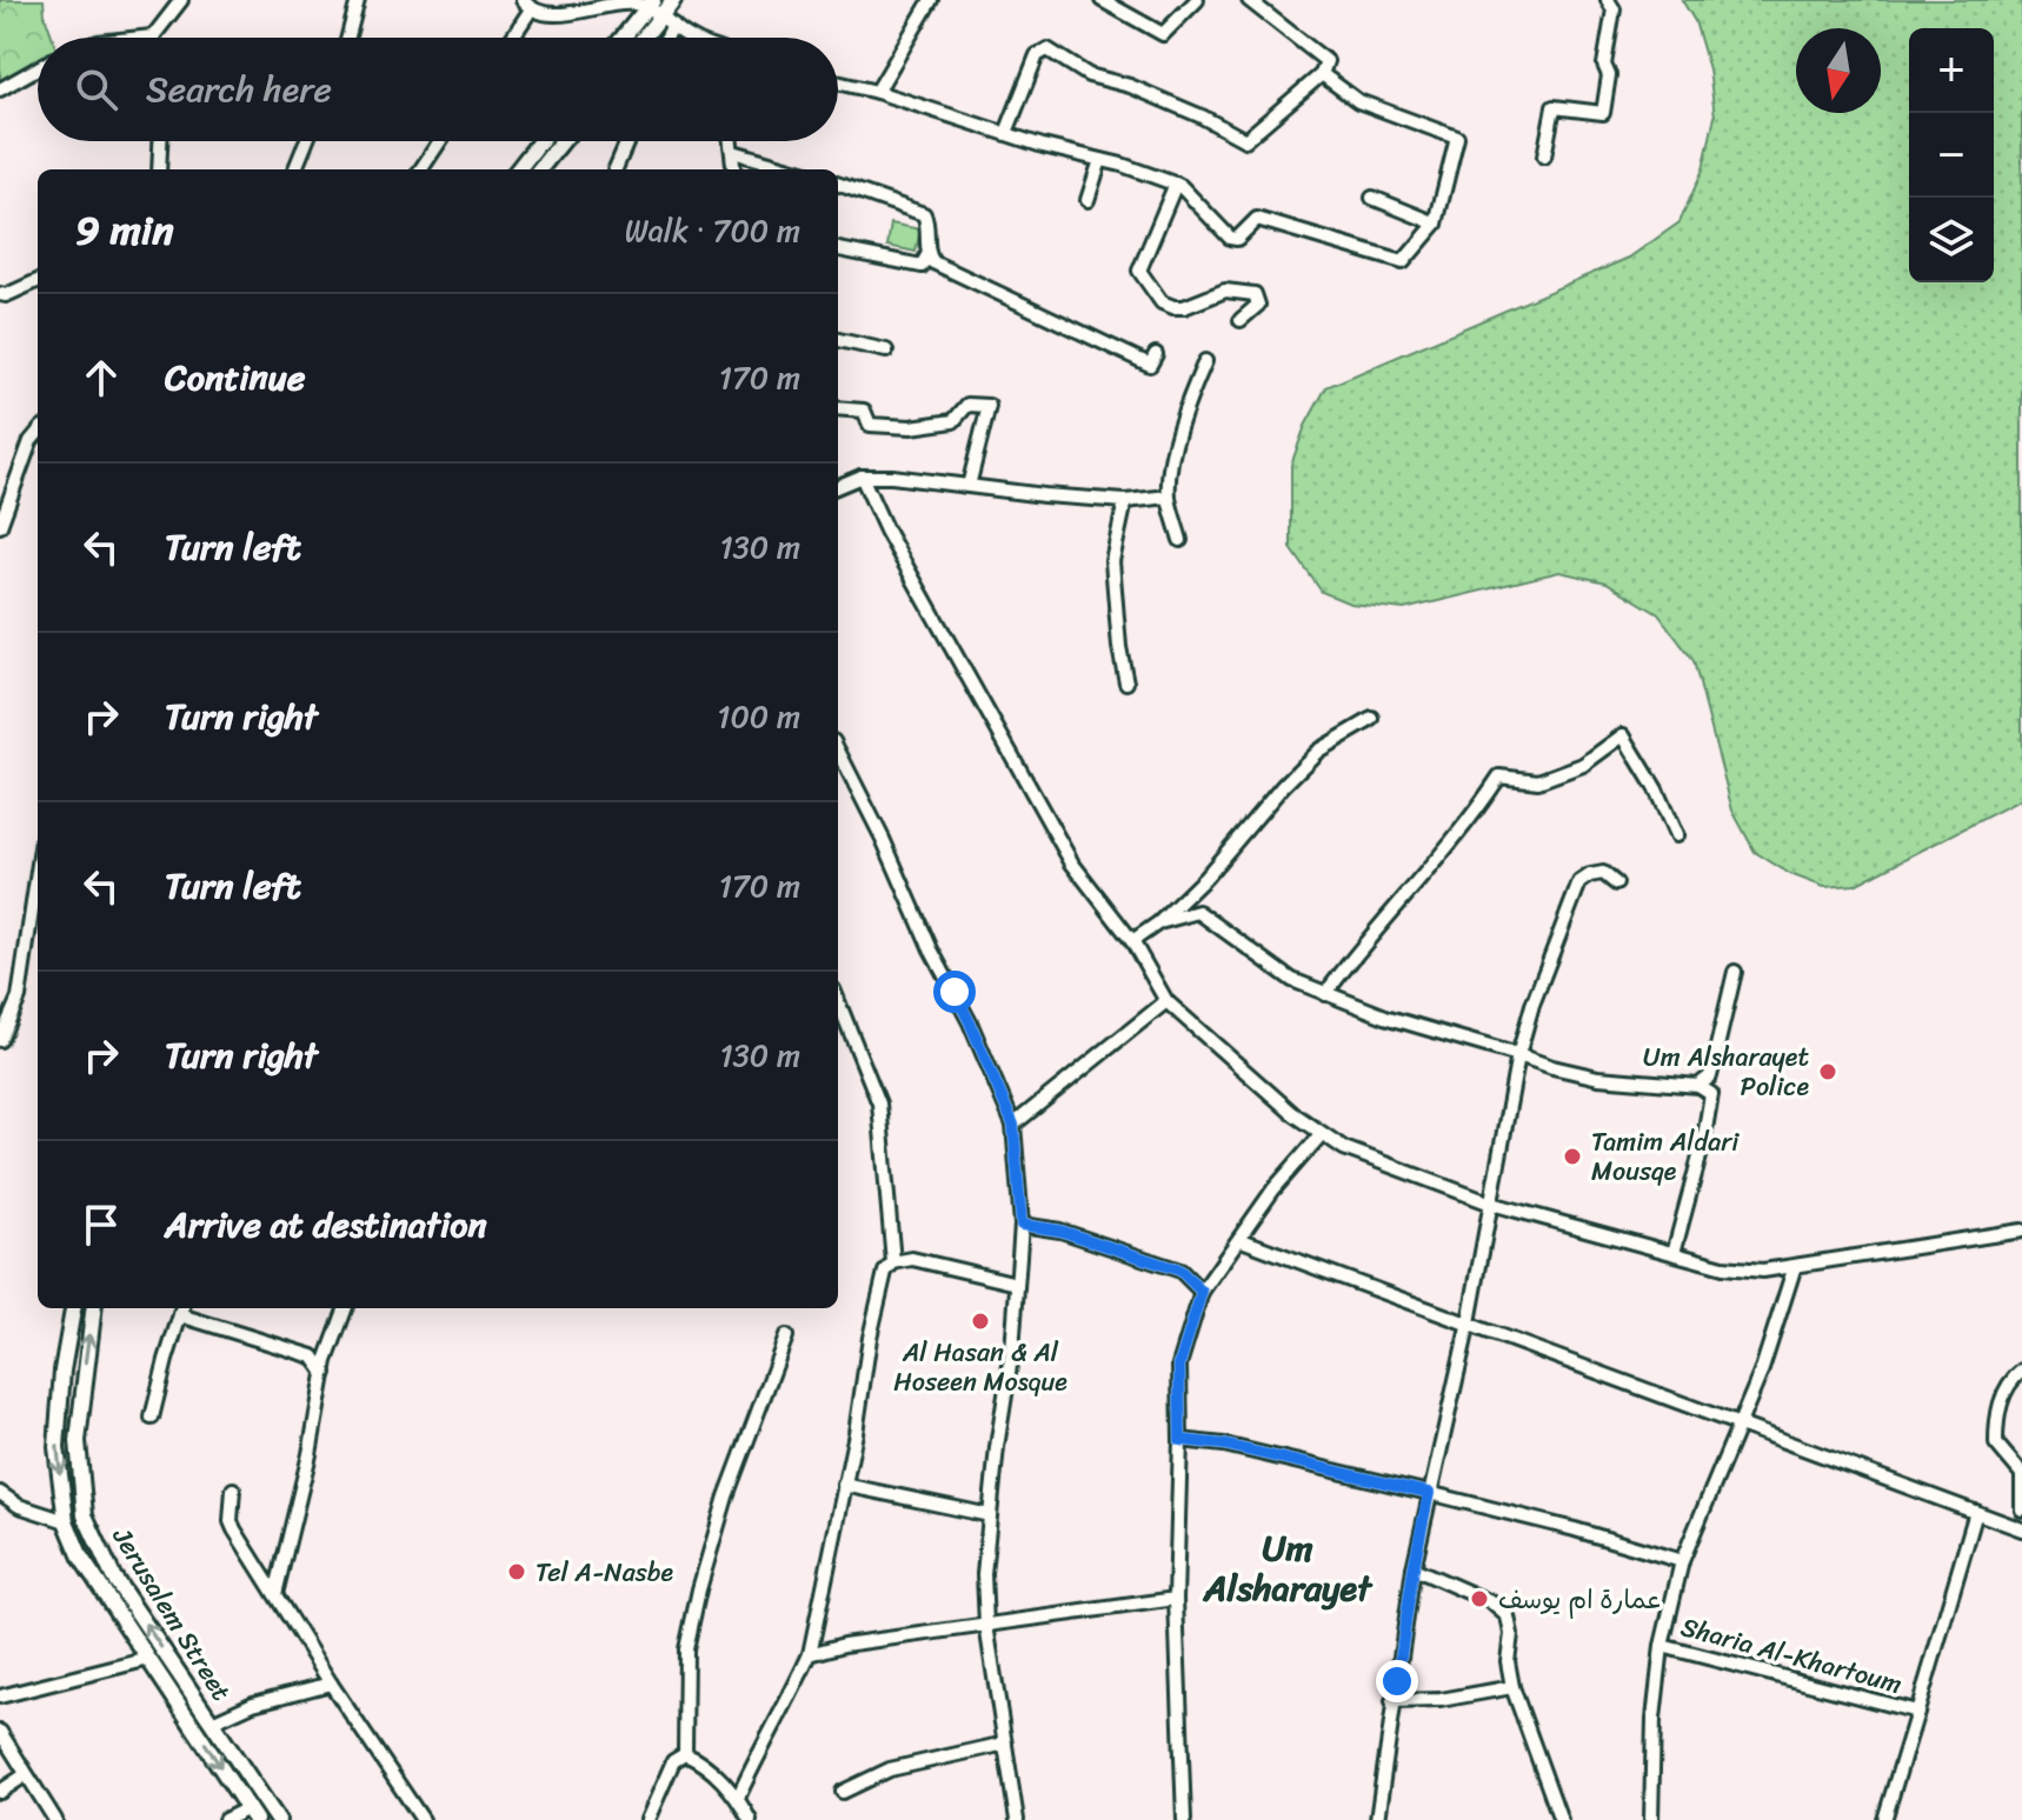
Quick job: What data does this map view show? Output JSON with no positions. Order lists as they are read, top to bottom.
{
  "streets": {
    "main road": ["Jerusalem Street"],
    "street": ["Sharia Al-Khartoum"]
  },
  "districts": ["Um Alsharayet"],
  "places": [
    "Um Alsharayet Police",
    "Tamim Aldari Mousqe",
    "Al Hasan & Al Hoseen Mosque",
    "Tel A-Nasbe",
    "عمارة ام يوسف"
  ],
  "north": "bottom",
  "page": {
    "map_buttons": ["+", "−"],
    "search": "Search here",
    "heading": ["9 min", "Walk · 700 m"],
    "list": [
      ["Continue", "170 m"],
      ["Turn left", "130 m"],
      ["Turn right", "100 m"],
      ["Turn left", "170 m"],
      ["Turn right", "130 m"],
      "Arrive at destination"
    ]
  }
}
